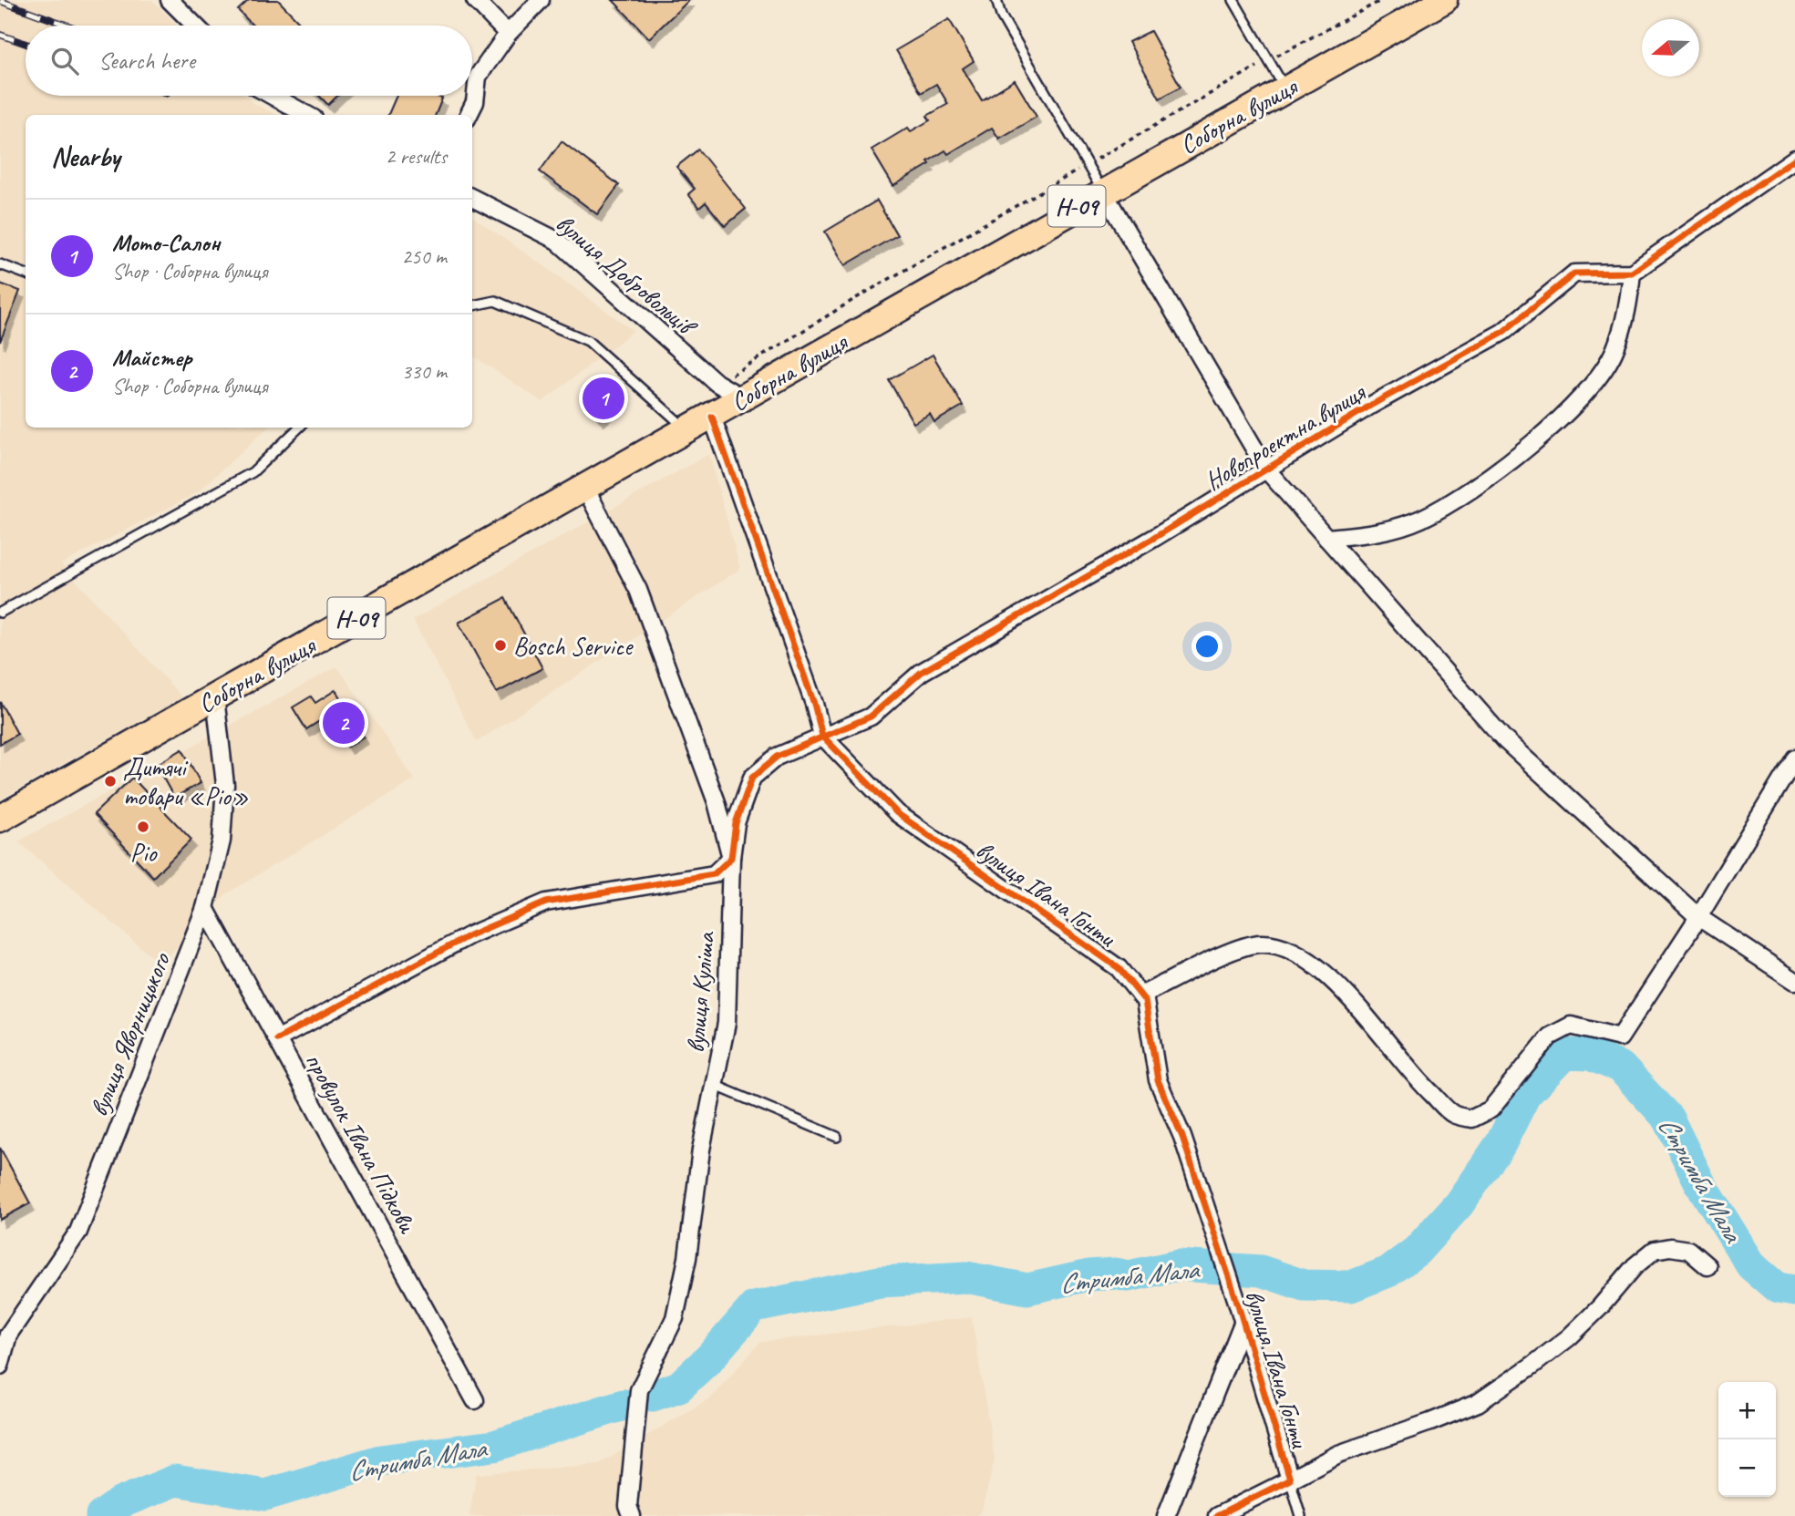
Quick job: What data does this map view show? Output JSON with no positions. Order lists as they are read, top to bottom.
{
  "streets": {
    "main road": ["Соборна вулиця", "Н-09"],
    "street": [
      "вулиця Добровольців",
      "Новопроектна вулиця",
      "вулиця Івана Гонти",
      "вулиця Куліша",
      "вулиця Яворницького",
      "провулок Івана Підкови"
    ]
  },
  "crossings": [
    ["Соборна вулиця", "вулиця Добровольців"],
    ["Соборна вулиця", "вулиця Івана Гонти"],
    ["Соборна вулиця", "вулиця Куліша"],
    ["Соборна вулиця", "вулиця Яворницького"],
    ["Новопроектна вулиця", "вулиця Івана Гонти"],
    ["Новопроектна вулиця", "вулиця Куліша"],
    ["вулиця Яворницького", "провулок Івана Підкови"]
  ],
  "water": ["Стримба Мала"],
  "places": ["Bosch Service", "Дитячі товари «Ріо»", "Ріо"],
  "north": "left",
  "page": {
    "search": "Search here",
    "heading": ["Nearby", "2 results"],
    "list": [
      {
        "mark": "1",
        "name": "Мото-Салон",
        "note": "Shop · Соборна вулиця",
        "value": "250 m"
      },
      {
        "mark": "2",
        "name": "Майстер",
        "note": "Shop · Соборна вулиця",
        "value": "330 m"
      }
    ],
    "pins": ["1", "2"],
    "map_buttons": ["+", "−"]
  }
}
